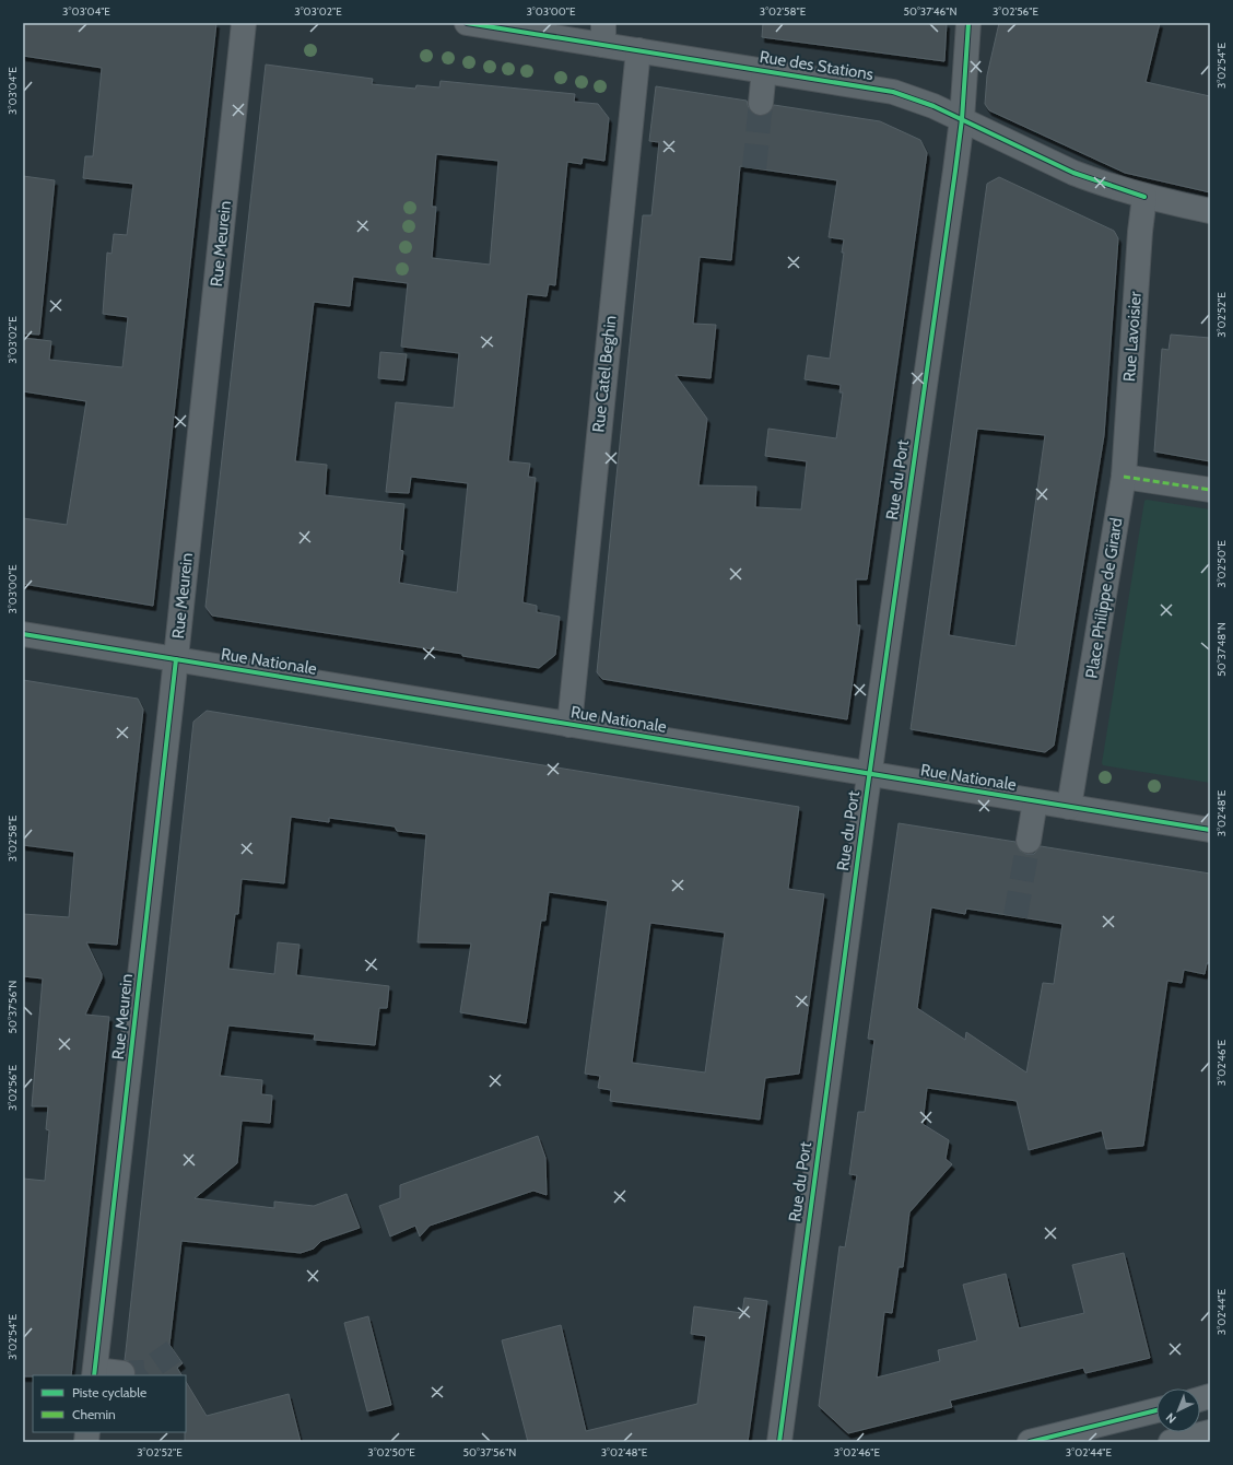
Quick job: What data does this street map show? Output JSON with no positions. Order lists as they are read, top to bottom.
{
  "streets": {
    "street": [
      "Rue des Stations",
      "Rue Meurein",
      "Rue Lavoisier",
      "Rue Catel Beghin",
      "Rue du Port",
      "Place Philippe de Girard",
      "Rue Nationale"
    ]
  },
  "crossings": [
    ["Rue des Stations", "Rue Lavoisier"],
    ["Rue des Stations", "Rue Catel Beghin"],
    ["Rue des Stations", "Rue du Port"],
    ["Rue Meurein", "Rue Nationale"],
    ["Rue Lavoisier", "Place Philippe de Girard"],
    ["Rue Catel Beghin", "Rue Nationale"],
    ["Rue du Port", "Rue Nationale"],
    ["Place Philippe de Girard", "Rue Nationale"]
  ],
  "legend": ["Piste cyclable", "Chemin"],
  "north": "bottom left",
  "coordinates": [
    "3°03'04\"E",
    "3°03'02\"E",
    "3°03'00\"E",
    "3°02'58\"E",
    "50°37'46\"N",
    "3°02'56\"E",
    "3°02'54\"E",
    "3°02'52\"E",
    "3°02'50\"E",
    "50°37'48\"N",
    "3°02'48\"E",
    "50°37'56\"N",
    "3°02'46\"E",
    "3°02'44\"E"
  ]
}
